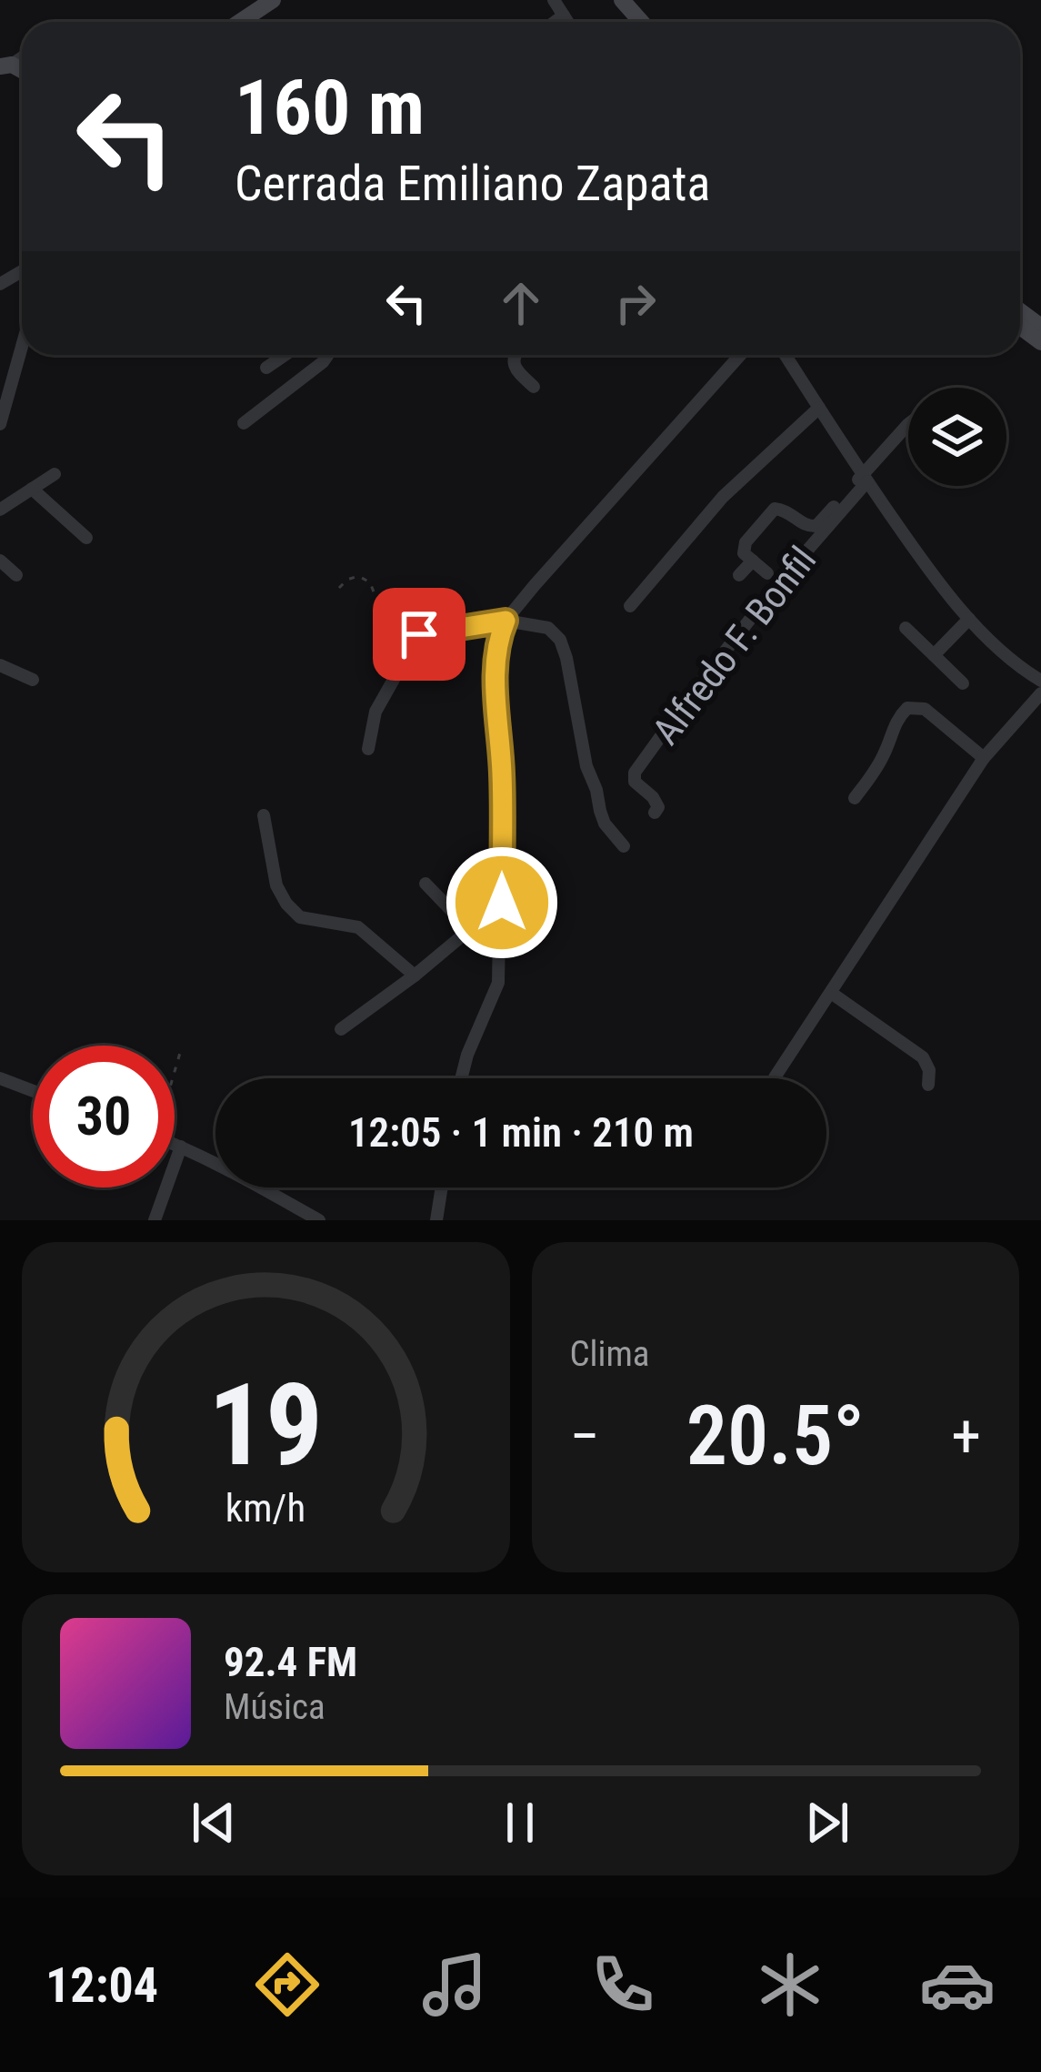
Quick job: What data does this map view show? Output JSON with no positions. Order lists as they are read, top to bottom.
{
  "streets": {
    "street": ["Alfredo F. Bonfil"]
  },
  "page": {
    "turn": ["160 m", "Cerrada Emiliano Zapata"],
    "limit": "30",
    "trip": "12:05 · 1 min · 210 m",
    "tile": "Clima",
    "heat": ["−", "20.5°", "+"],
    "song": ["92.4 FM", "Música"],
    "tabs": "12:04",
    "gauge": ["19", "km/h"]
  }
}
